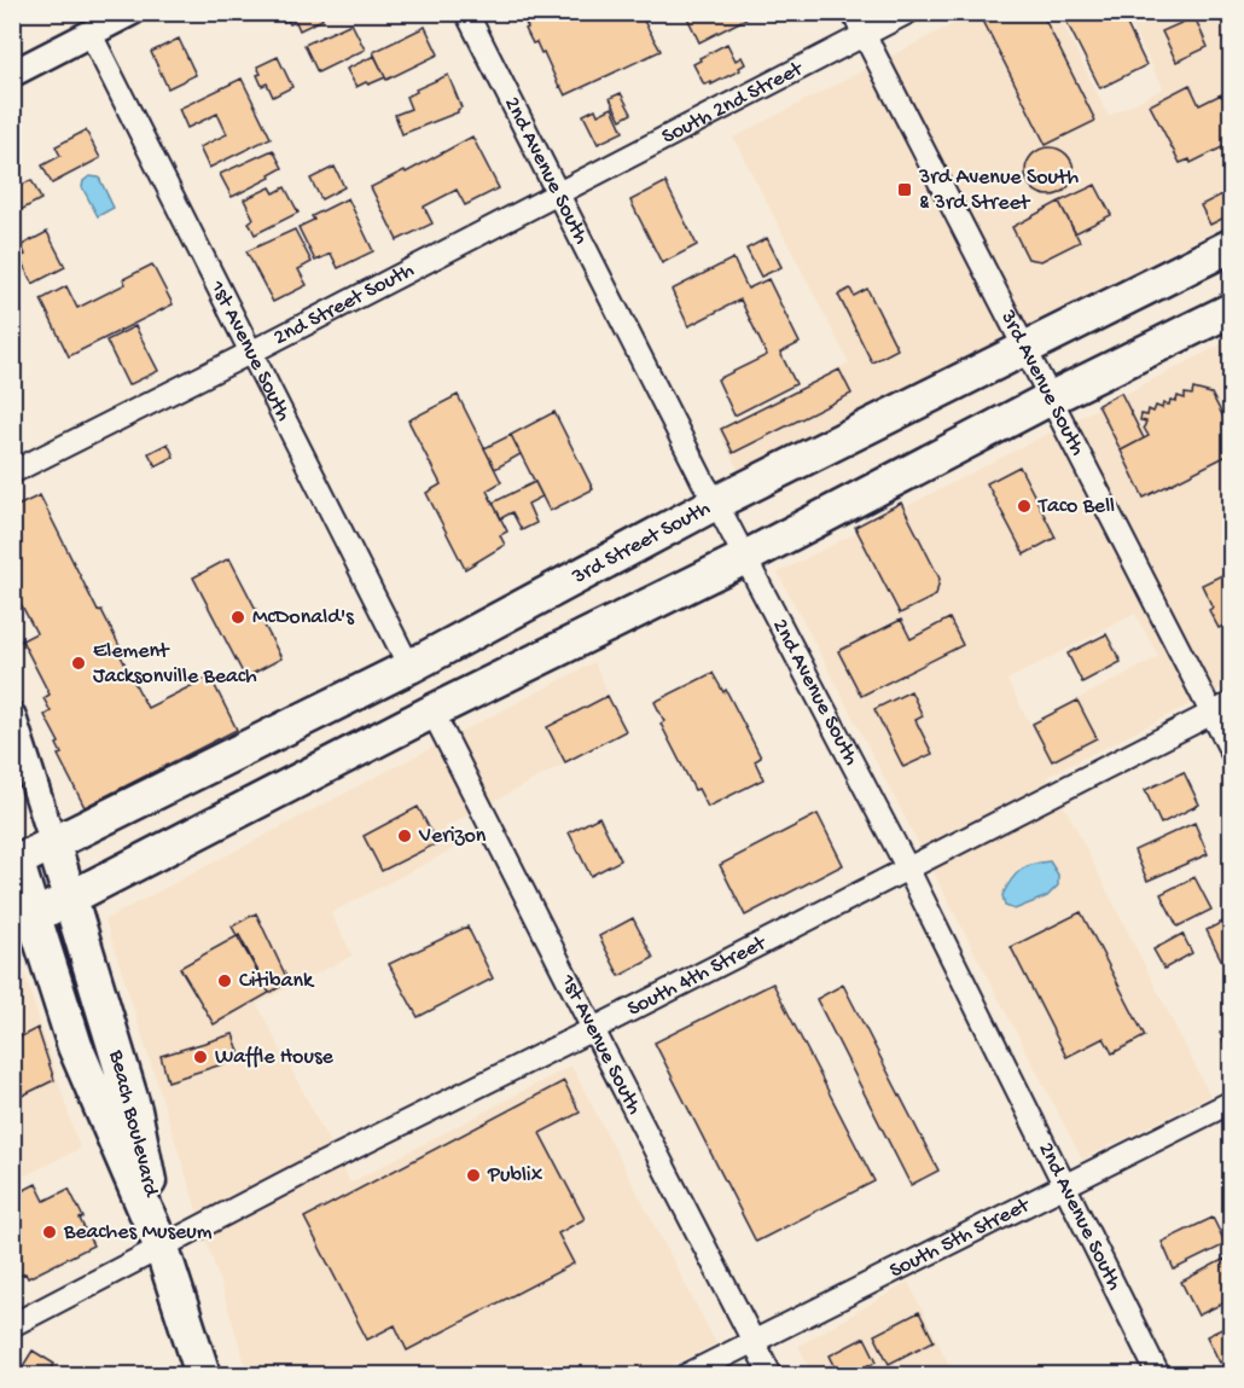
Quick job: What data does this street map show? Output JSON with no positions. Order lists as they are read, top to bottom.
{
  "streets": {
    "highway": ["Beach Boulevard"],
    "main road": ["3rd Street South"],
    "street": [
      "South 2nd Street",
      "2nd Avenue South",
      "2nd Street South",
      "1st Avenue South",
      "3rd Avenue South",
      "South 4th Street",
      "South 5th Street"
    ]
  },
  "crossings": [
    ["South 2nd Street", "2nd Avenue South"],
    ["South 2nd Street", "2nd Street South"],
    ["South 2nd Street", "3rd Avenue South"],
    ["2nd Avenue South", "2nd Street South"],
    ["2nd Avenue South", "3rd Street South"],
    ["2nd Avenue South", "South 4th Street"],
    ["2nd Avenue South", "South 5th Street"],
    ["2nd Street South", "1st Avenue South"],
    ["1st Avenue South", "3rd Street South"],
    ["1st Avenue South", "South 4th Street"],
    ["1st Avenue South", "South 5th Street"],
    ["3rd Avenue South", "3rd Street South"],
    ["3rd Avenue South", "South 4th Street"],
    ["3rd Street South", "Beach Boulevard"],
    ["South 4th Street", "Beach Boulevard"]
  ],
  "places": {
    "transit": ["3rd Avenue South & 3rd Street"],
    "other": [
      "Taco Bell",
      "McDonald's",
      "Element Jacksonville Beach",
      "Verizon",
      "Citibank",
      "Waffle House",
      "Publix",
      "Beaches Museum"
    ]
  }
}
